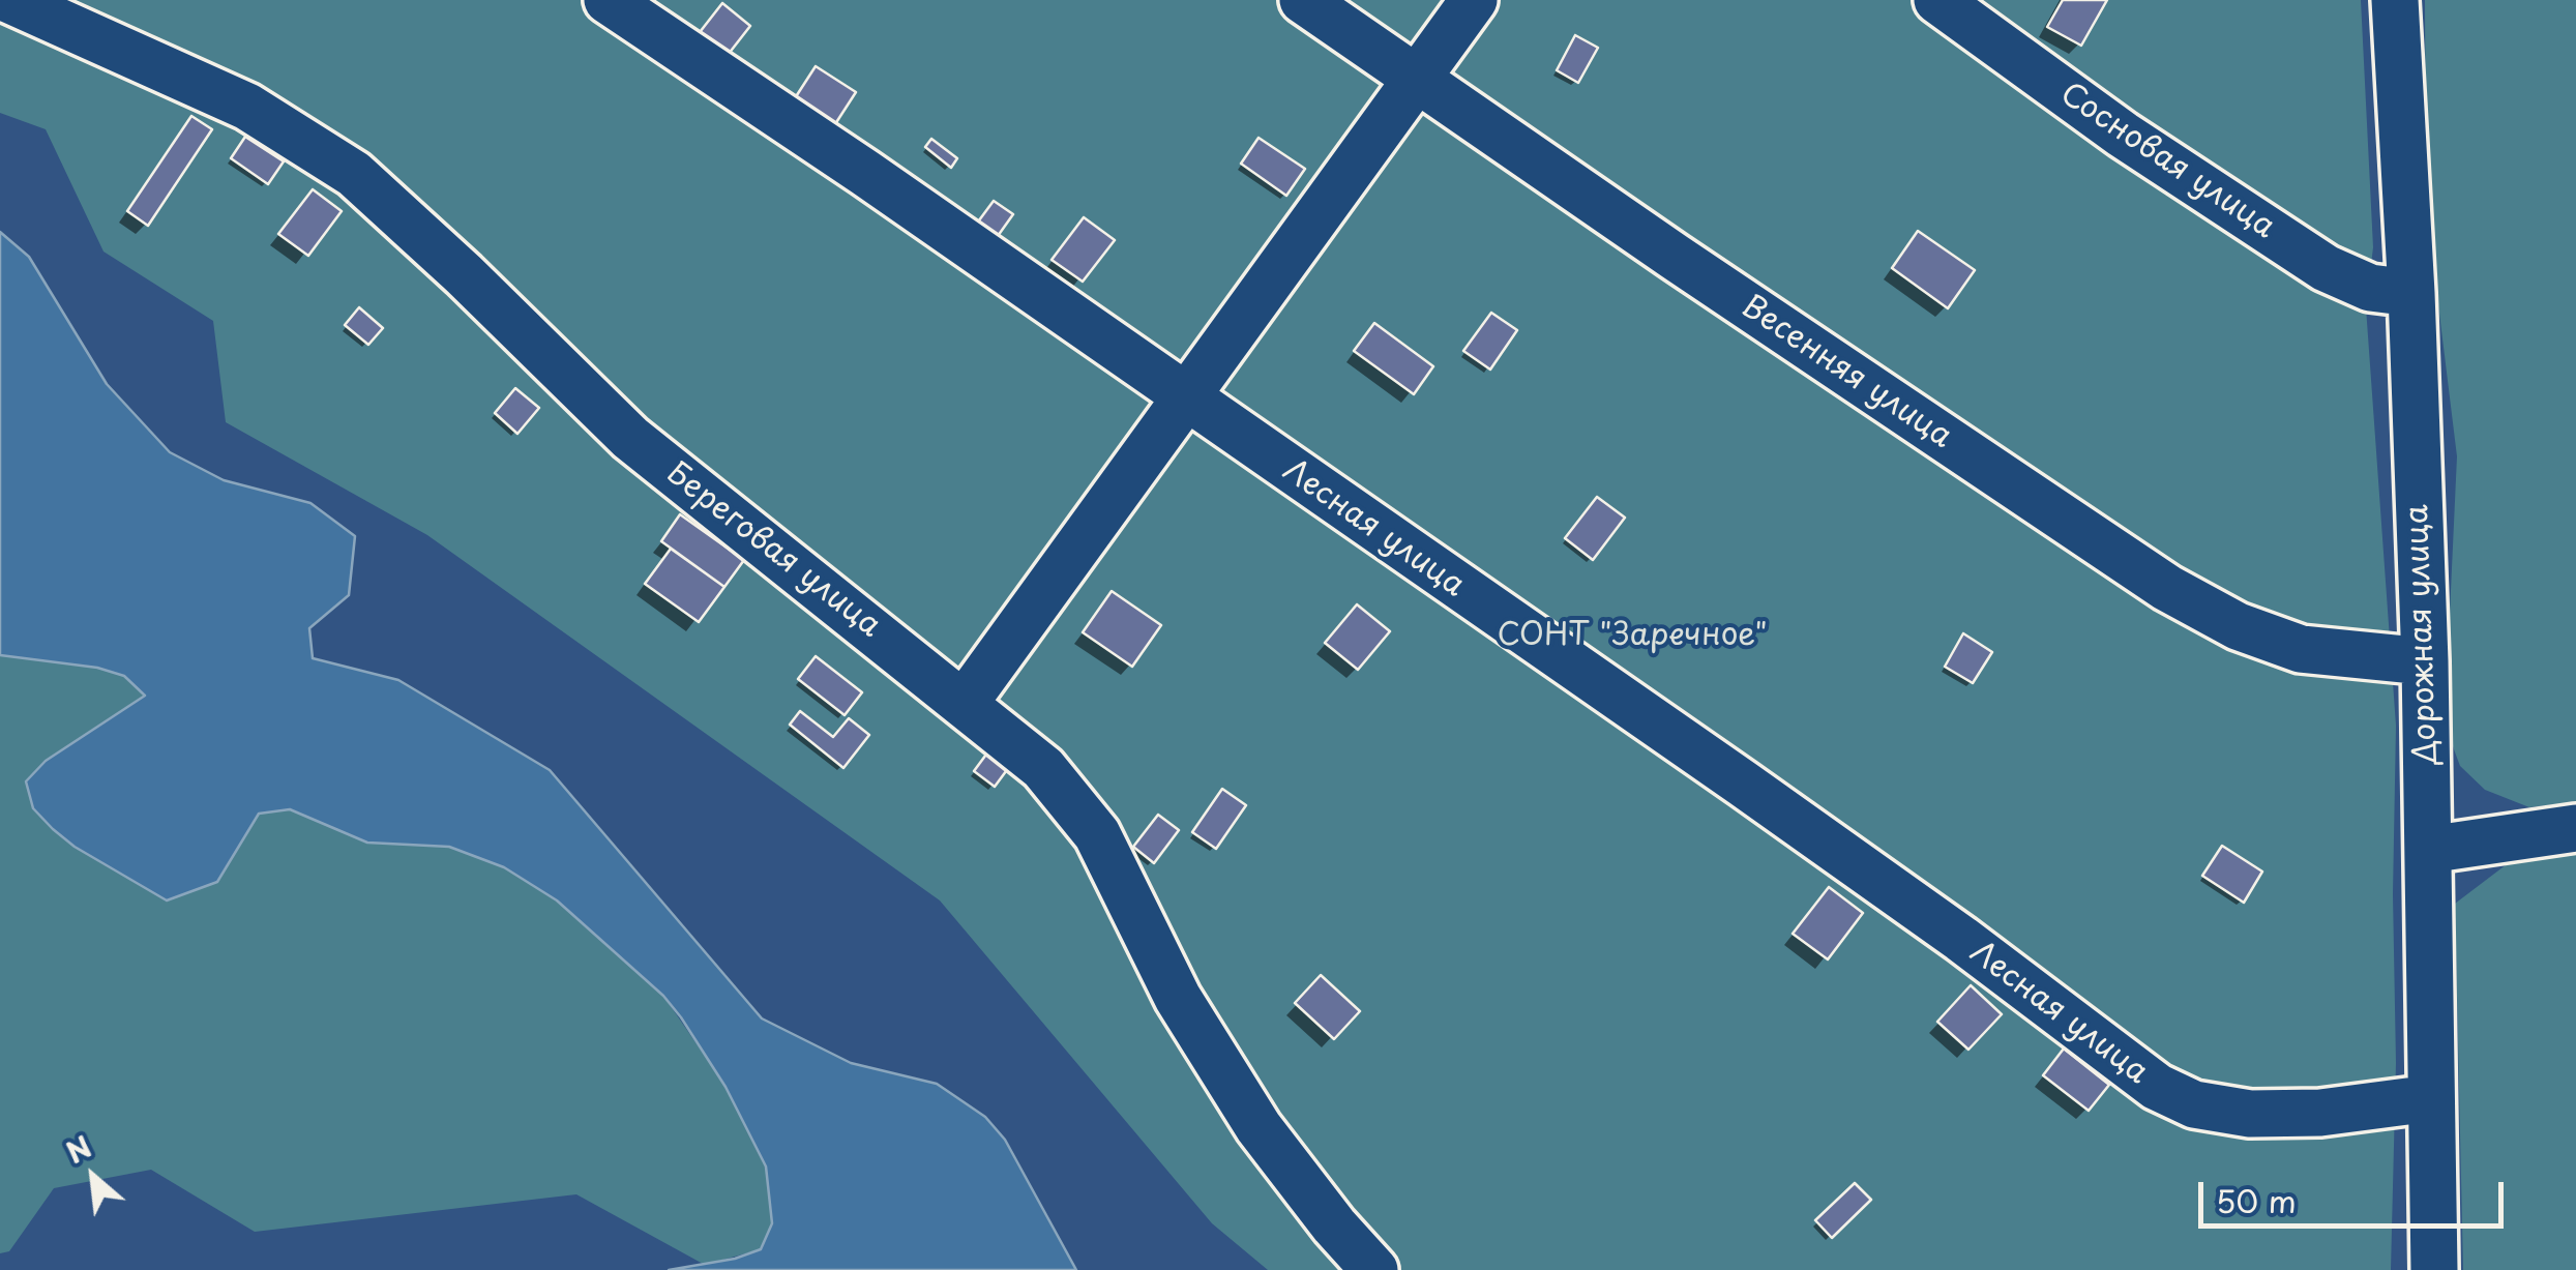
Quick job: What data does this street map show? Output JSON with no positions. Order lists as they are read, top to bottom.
{
  "streets": {
    "street": [
      "Сосновая улица",
      "Весенняя улица",
      "Лесная улица",
      "Береговая улица",
      "Дорожная улица"
    ]
  },
  "crossings": [
    ["Сосновая улица", "Дорожная улица"],
    ["Весенняя улица", "Дорожная улица"],
    ["Лесная улица", "Дорожная улица"]
  ],
  "parks": ["СОНТ \"Заречное\""],
  "scale_bar": "50 m",
  "north": "top left"
}
